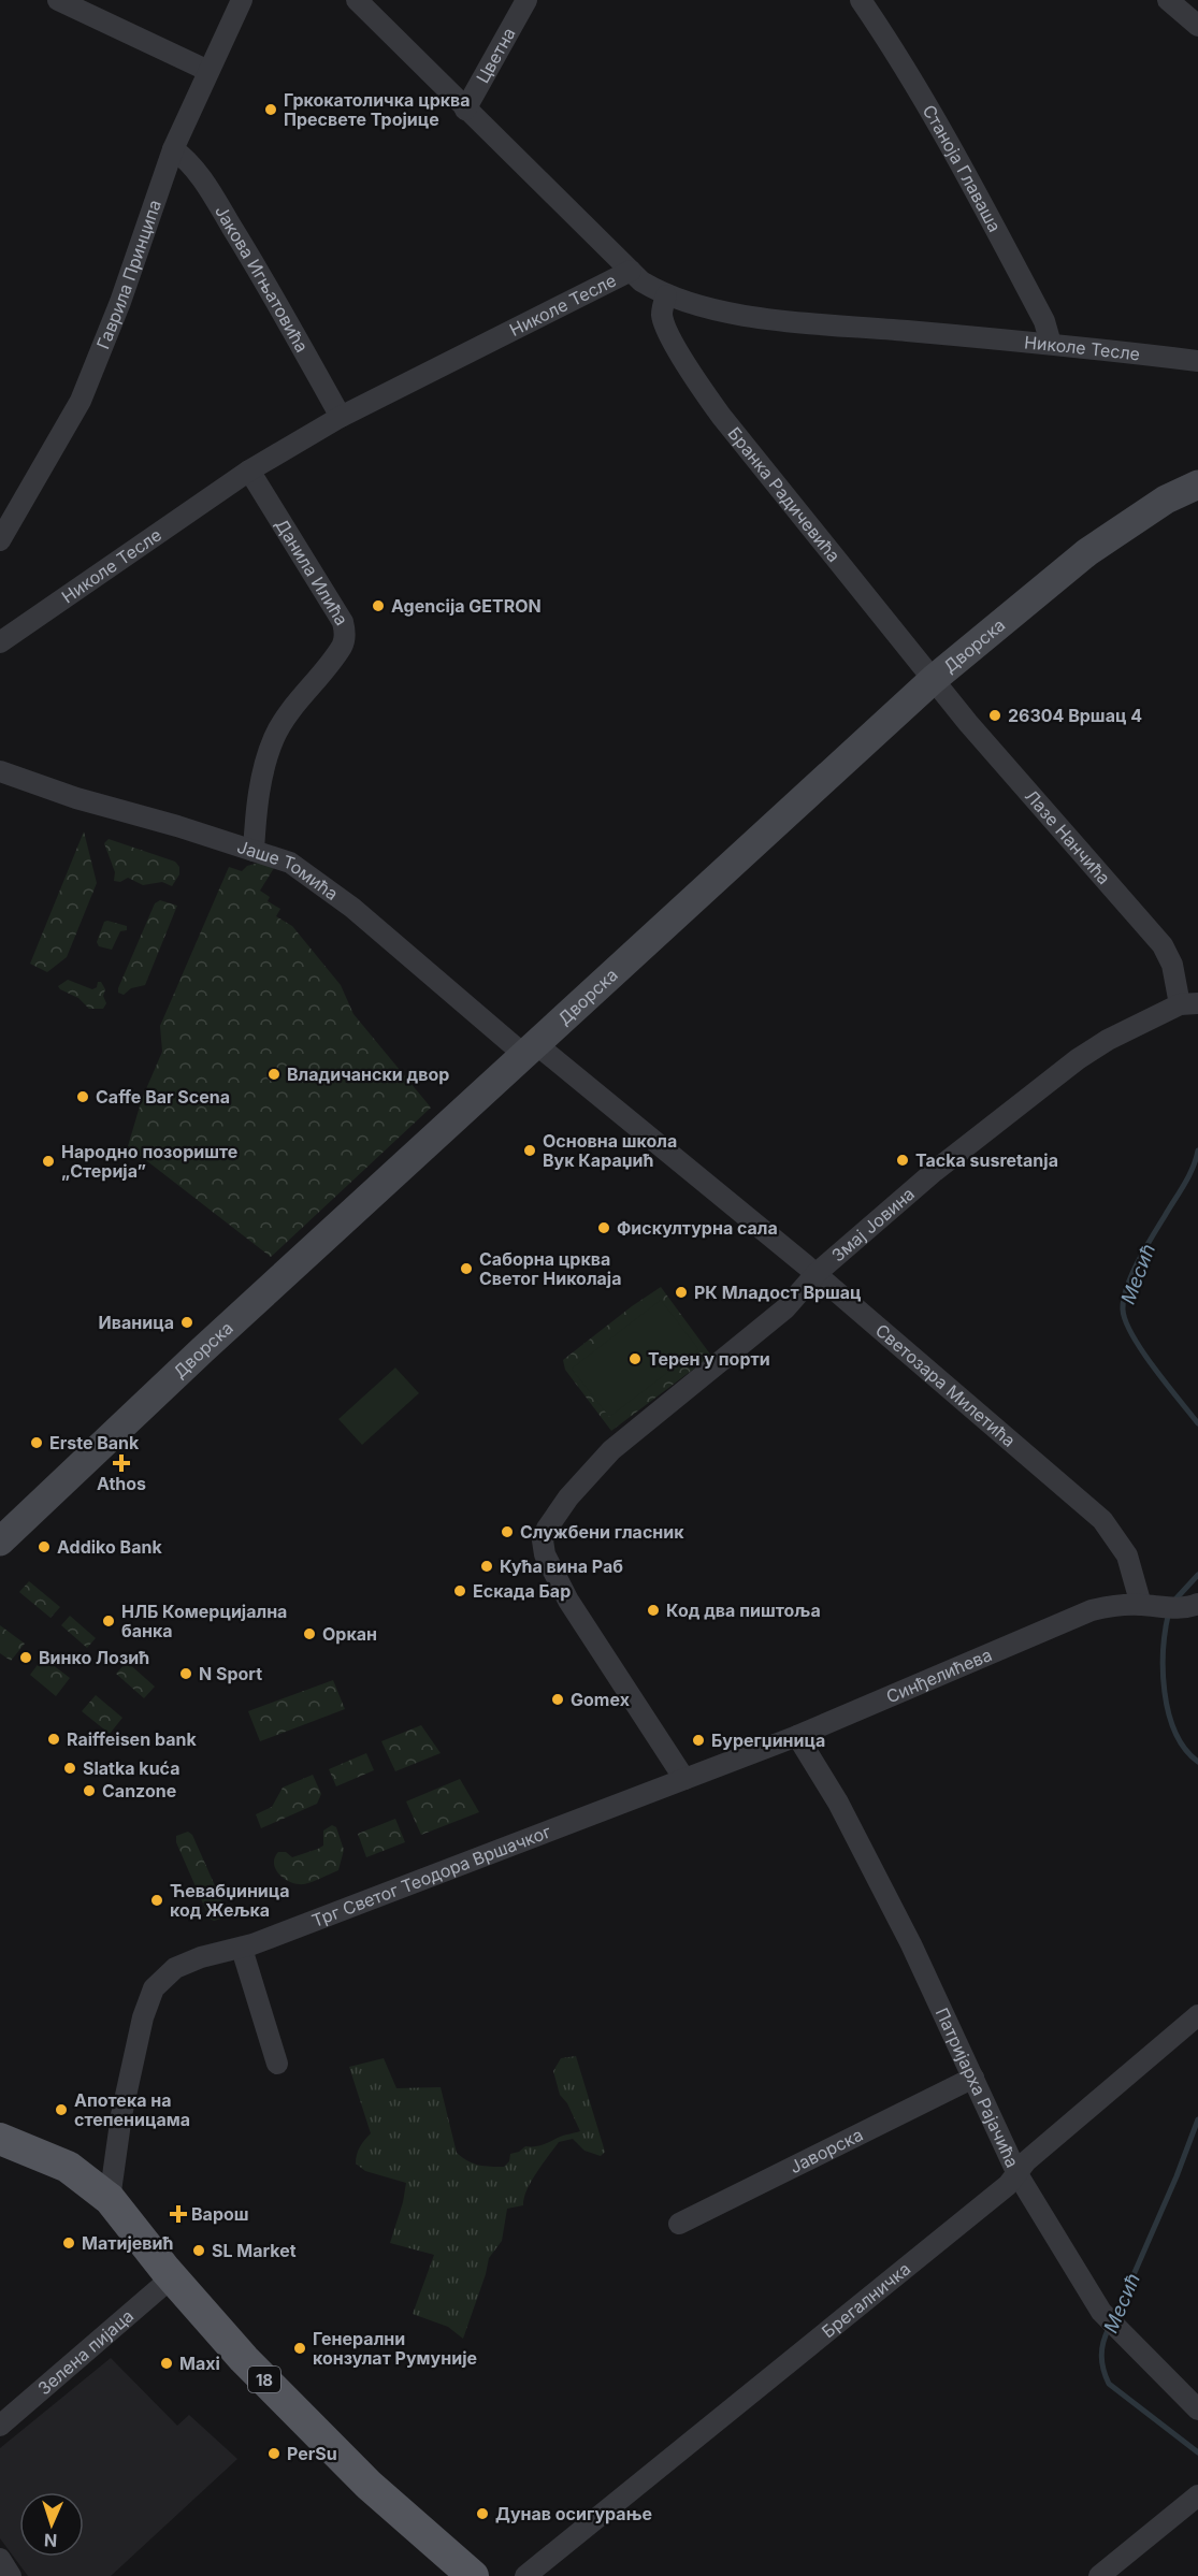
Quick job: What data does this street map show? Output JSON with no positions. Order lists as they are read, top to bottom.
{
  "streets": {
    "main road": ["Дворска", "18"],
    "street": [
      "Цветна",
      "Станоја Главаша",
      "Гаврила Принципа",
      "Јакова Игњатовића",
      "Николе Тесле",
      "Бранка Радичевића",
      "Данила Илића",
      "Лазе Нанчића",
      "Јаше Томића",
      "Змај Јовина",
      "Светозара Милетића",
      "Синђелићева",
      "Трг Светог Теодора Вршачког",
      "Патријарха Рајачића",
      "Јаворска",
      "Брегалничка",
      "Зелена пијаца"
    ]
  },
  "crossings": [
    ["Станоја Главаша", "Николе Тесле"],
    ["Гаврила Принципа", "Јакова Игњатовића"],
    ["Јакова Игњатовића", "Николе Тесле"],
    ["Николе Тесле", "Бранка Радичевића"],
    ["Николе Тесле", "Данила Илића"],
    ["Бранка Радичевића", "Дворска"],
    ["Бранка Радичевића", "Лазе Нанчића"],
    ["Данила Илића", "Јаше Томића"],
    ["Дворска", "Лазе Нанчића"],
    ["Дворска", "Јаше Томића"],
    ["Дворска", "Светозара Милетића"],
    ["Лазе Нанчића", "Змај Јовина"],
    ["Јаше Томића", "Светозара Милетића"],
    ["Змај Јовина", "Светозара Милетића"],
    ["Змај Јовина", "Синђелићева"],
    ["Змај Јовина", "Трг Светог Теодора Вршачког"],
    ["Светозара Милетића", "Синђелићева"],
    ["Синђелићева", "Трг Светог Теодора Вршачког"],
    ["Синђелићева", "Патријарха Рајачића"],
    ["Трг Светог Теодора Вршачког", "18"],
    ["Патријарха Рајачића", "Јаворска"],
    ["Патријарха Рајачића", "Брегалничка"],
    ["Зелена пијаца", "18"]
  ],
  "water": ["Месић"],
  "places": {
    "other": [
      "Гркокатоличка црква Пресвете Тројице",
      "Agencija GETRON",
      "26304 Вршац 4",
      "Владичански двор",
      "Caffe Bar Scena",
      "Основна школа Вук Караџић",
      "Tacka susretanja",
      "Народно позориште „Стерија”",
      "Фискултурна сала",
      "Саборна црква Светог Николаја",
      "РК Младост Вршац",
      "Иваница",
      "Терен у порти",
      "Erste Bank",
      "Службени гласник",
      "Addiko Bank",
      "Кућа вина Раб",
      "Ескада Бар",
      "Код два пиштоља",
      "НЛБ Комерцијална банка",
      "Оркан",
      "Винко Лозић",
      "N Sport",
      "Gomex",
      "Raiffeisen bank",
      "Бурегџиница",
      "Slatka kuća",
      "Canzone",
      "Ћевабџиница код Жељка",
      "Апотека на степеницама",
      "Матијевић",
      "SL Market",
      "Генерални конзулат Румуније",
      "Maxi",
      "PerSu",
      "Дунав осигурање"
    ],
    "health": ["Athos", "Варош"]
  },
  "north": "bottom"
}
